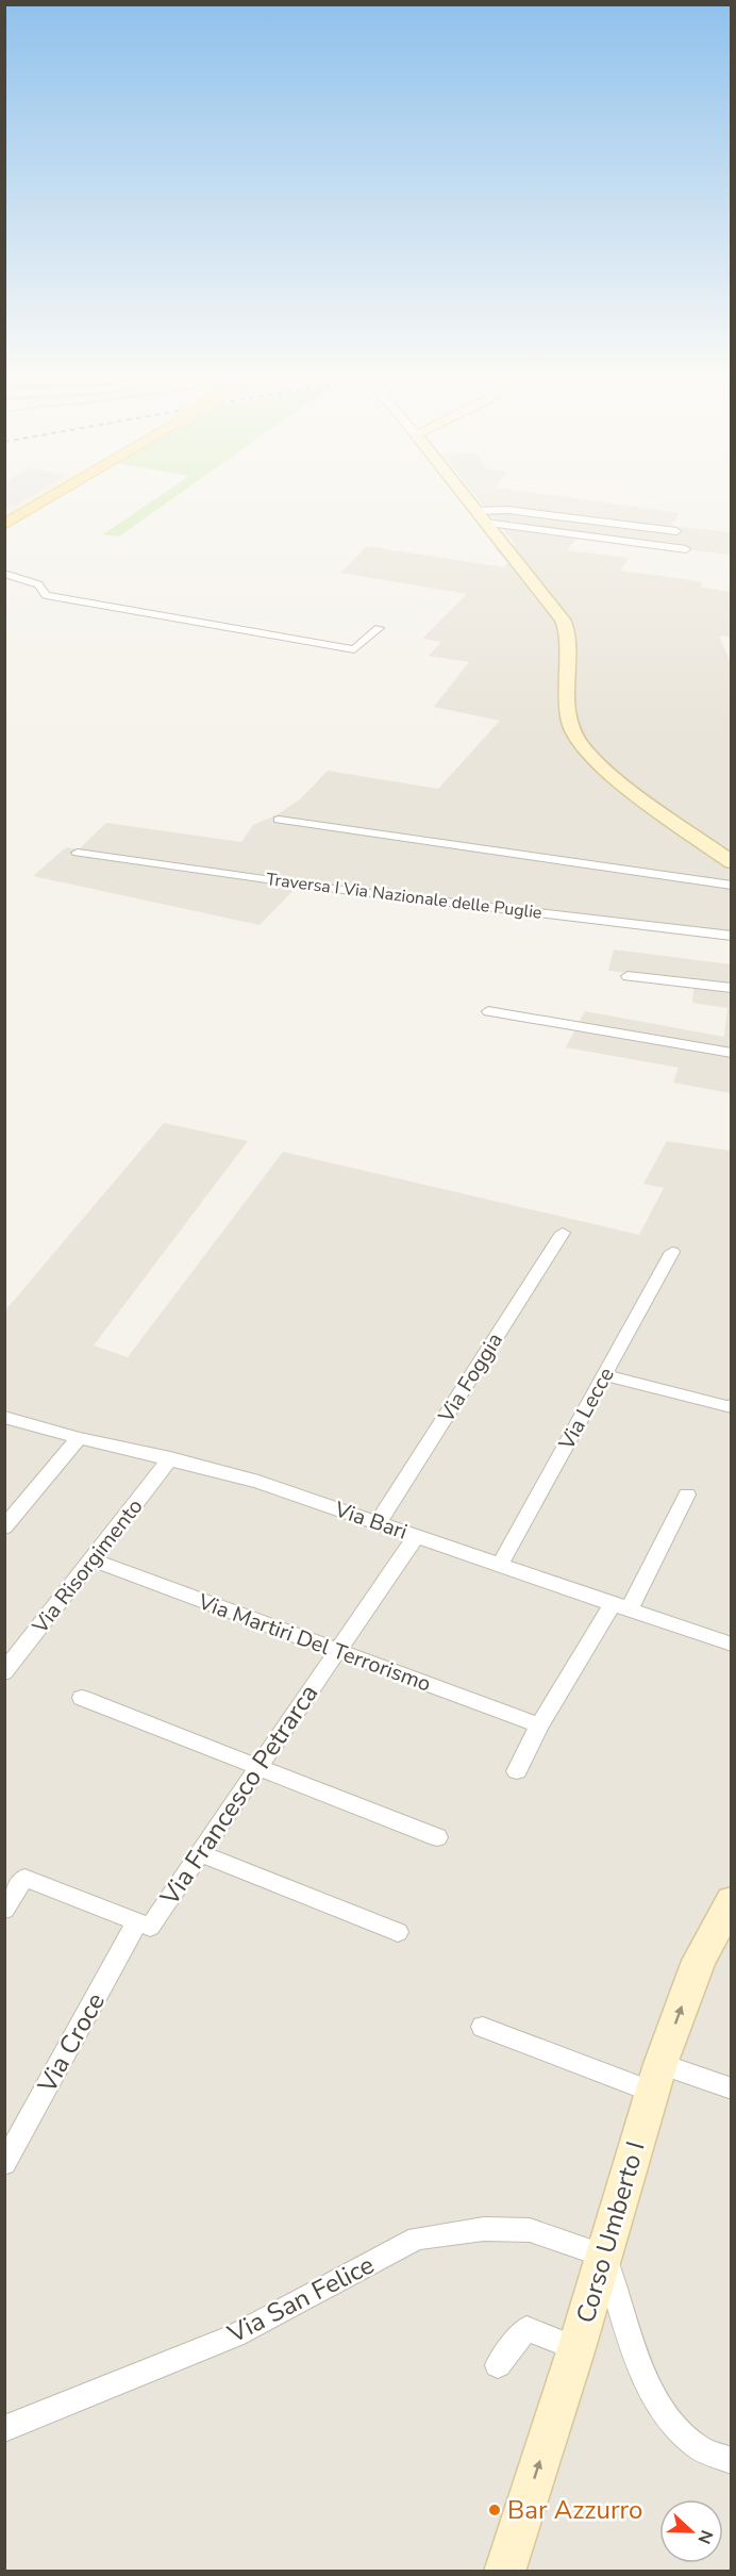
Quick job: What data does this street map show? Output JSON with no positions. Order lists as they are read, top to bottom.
{
  "streets": {
    "main road": ["Corso Umberto I"],
    "street": [
      "Traversa I Via Nazionale delle Puglie",
      "Via Foggia",
      "Via Lecce",
      "Via Bari",
      "Via Risorgimento",
      "Via Martiri Del Terrorismo",
      "Via Francesco Petrarca",
      "Via Croce",
      "Via San Felice"
    ]
  },
  "crossings": [
    ["Via Foggia", "Via Bari"],
    ["Via Lecce", "Via Bari"],
    ["Via Bari", "Via Risorgimento"],
    ["Via Bari", "Via Francesco Petrarca"],
    ["Via Risorgimento", "Via Martiri Del Terrorismo"],
    ["Via Martiri Del Terrorismo", "Via Francesco Petrarca"],
    ["Via Francesco Petrarca", "Via Croce"],
    ["Corso Umberto I", "Via San Felice"]
  ],
  "one_way": ["Corso Umberto I"],
  "places": ["Bar Azzurro"],
  "north": "right"
}
